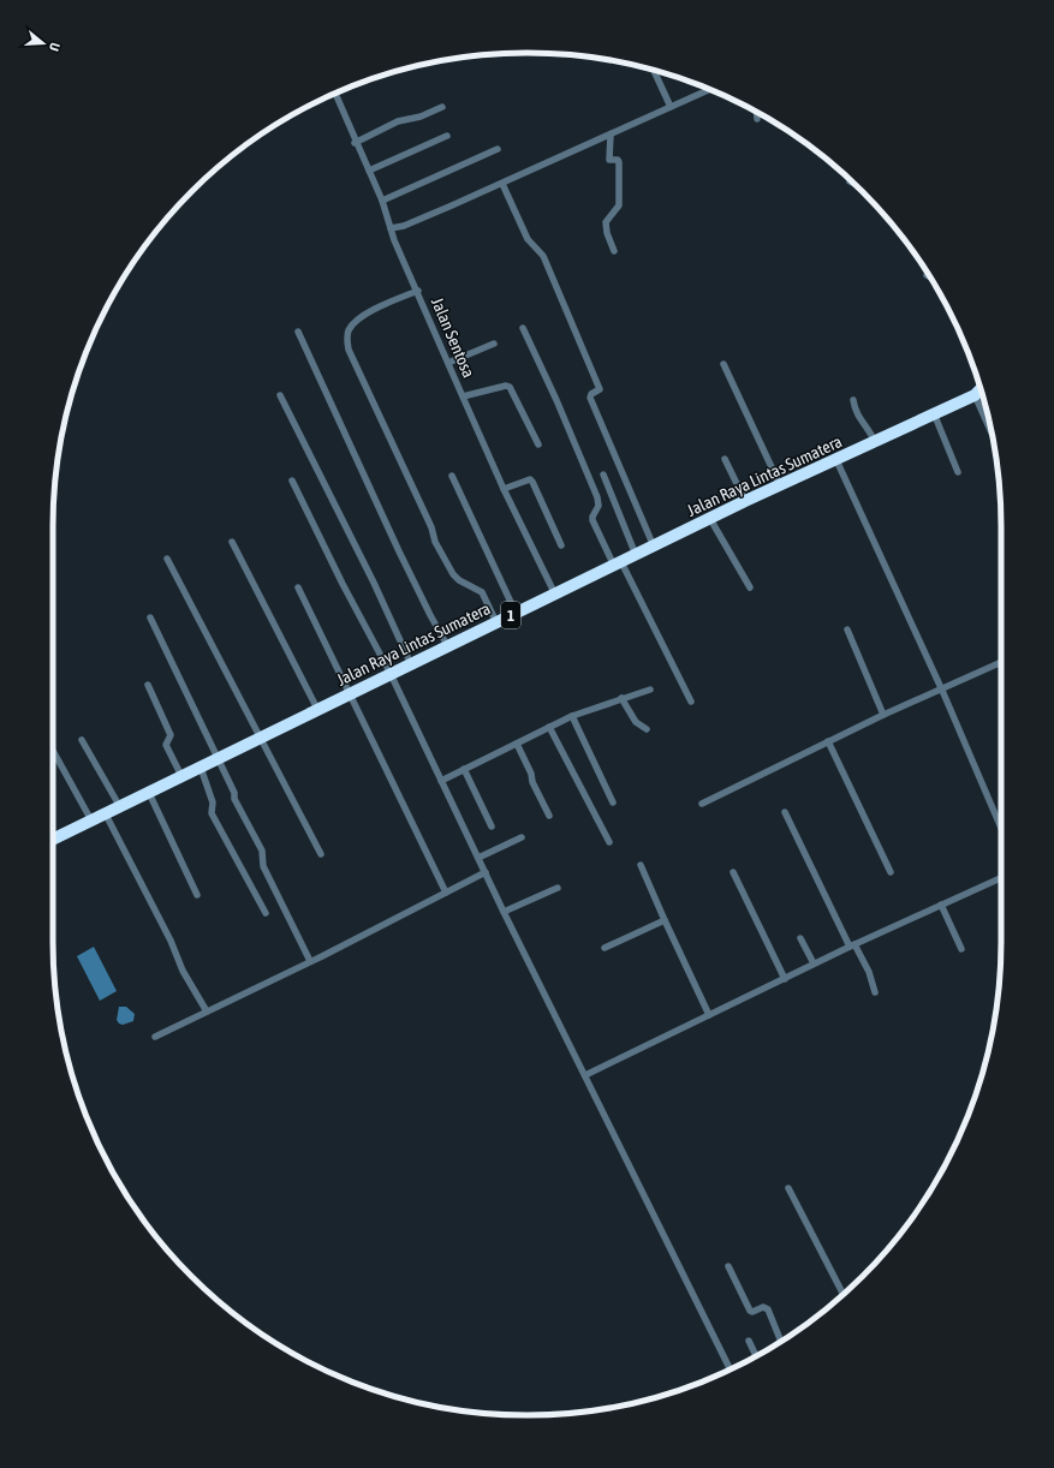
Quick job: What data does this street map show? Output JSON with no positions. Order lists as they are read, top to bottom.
{
  "streets": {
    "highway": ["Jalan Raya Lintas Sumatera", "1"],
    "street": ["Jalan Sentosa"]
  },
  "crossings": [
    ["Jalan Sentosa", "Jalan Raya Lintas Sumatera"]
  ],
  "north": "right"
}
